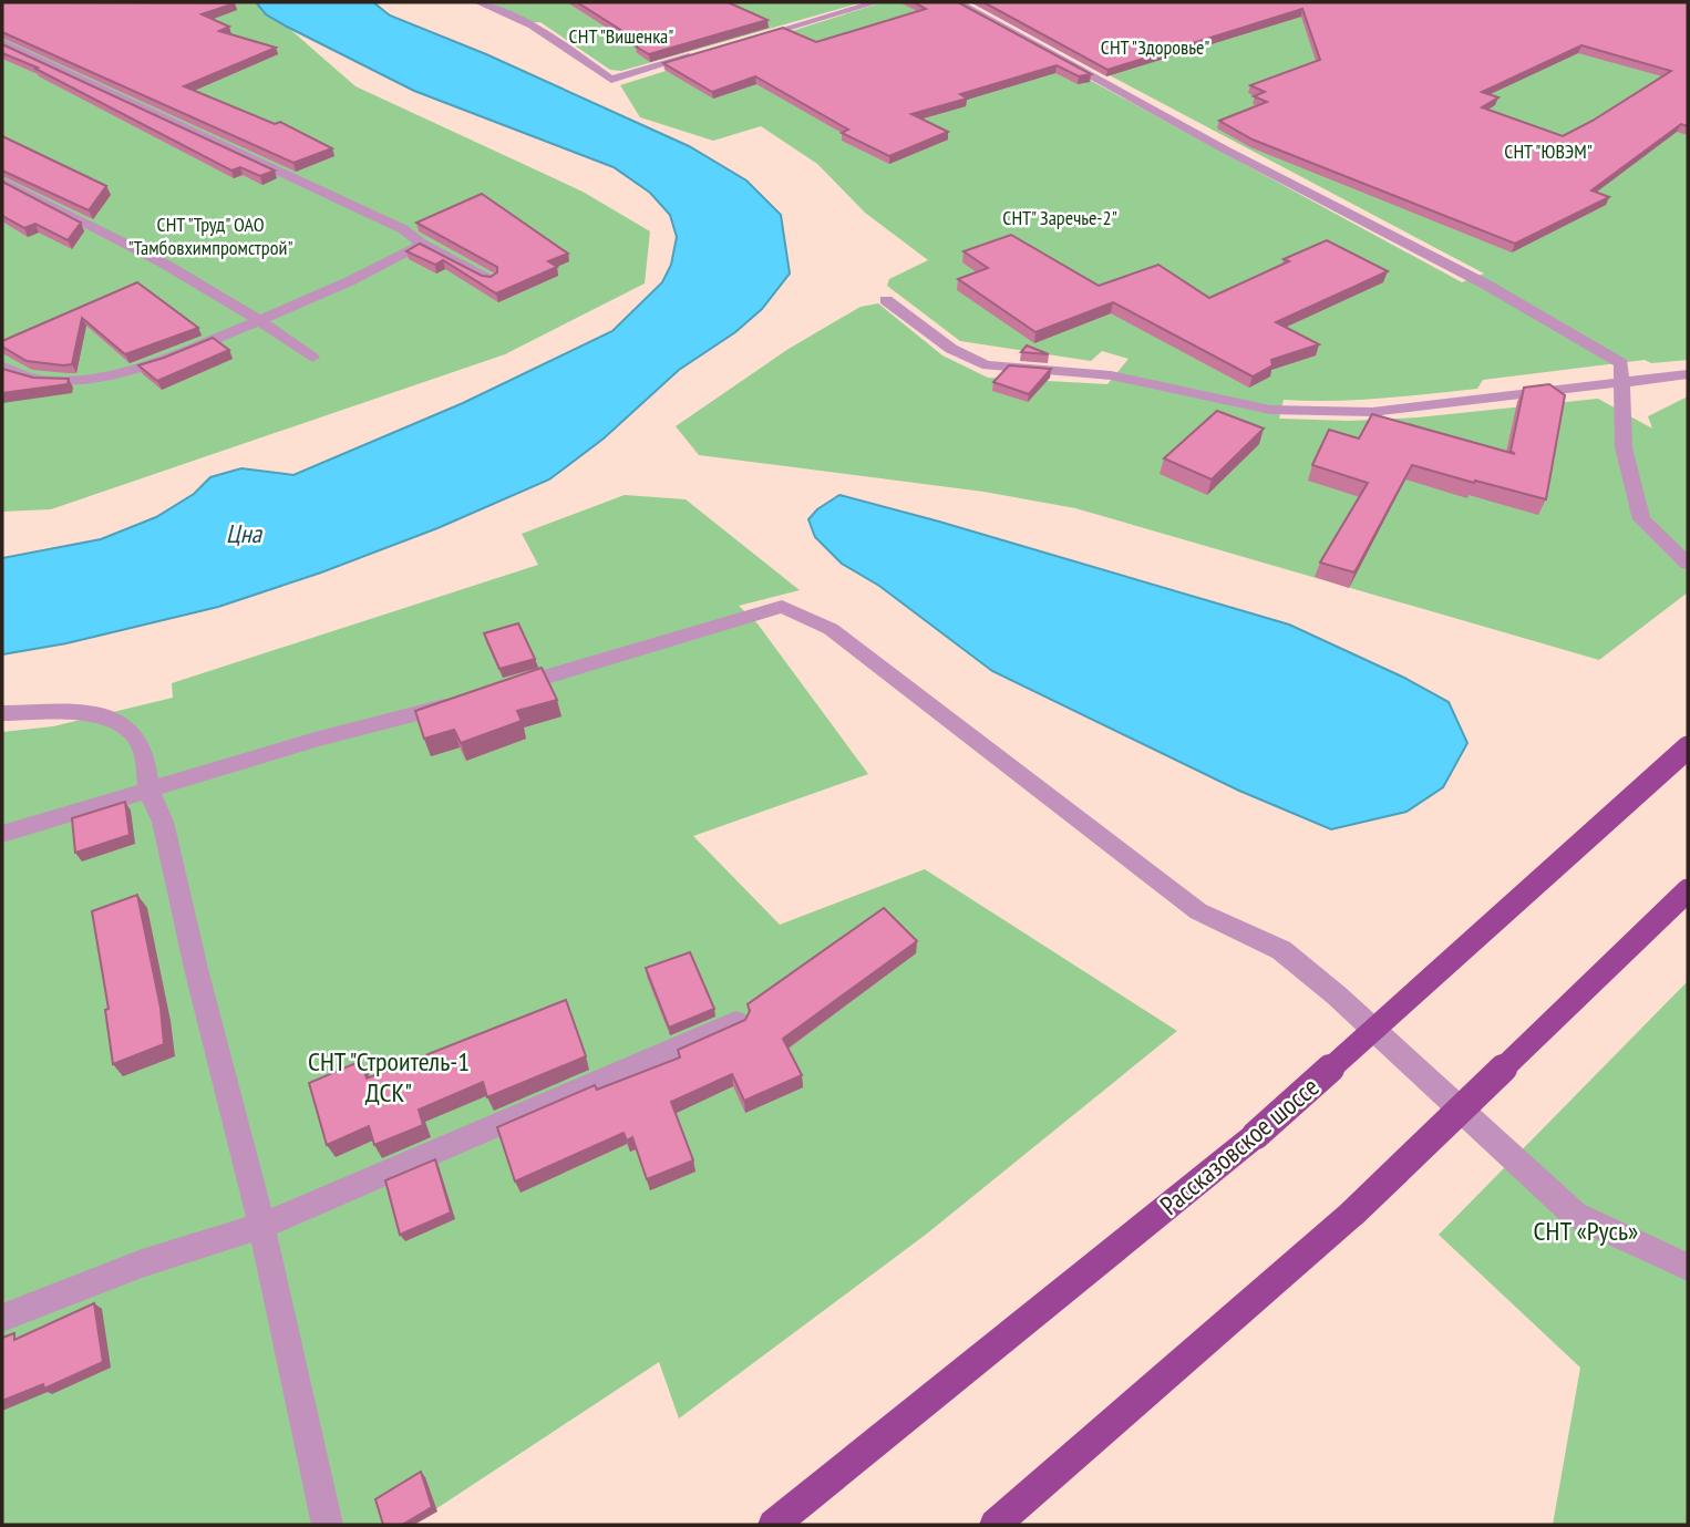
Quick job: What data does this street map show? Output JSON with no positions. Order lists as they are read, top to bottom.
{
  "streets": {
    "main road": ["Рассказовское шоссе"]
  },
  "water": ["Цна"],
  "parks": [
    "СНТ \"Вишенка\"",
    "СНТ \"Здоровье\"",
    "СНТ \"ЮВЭМ\"",
    "СНТ\" Заречье-2\"",
    "СНТ \"Труд\" ОАО \"Тамбовхимпромстрой\"",
    "СНТ \"Строитель-1 ДСК\"",
    "СНТ «Русь»"
  ]
}
